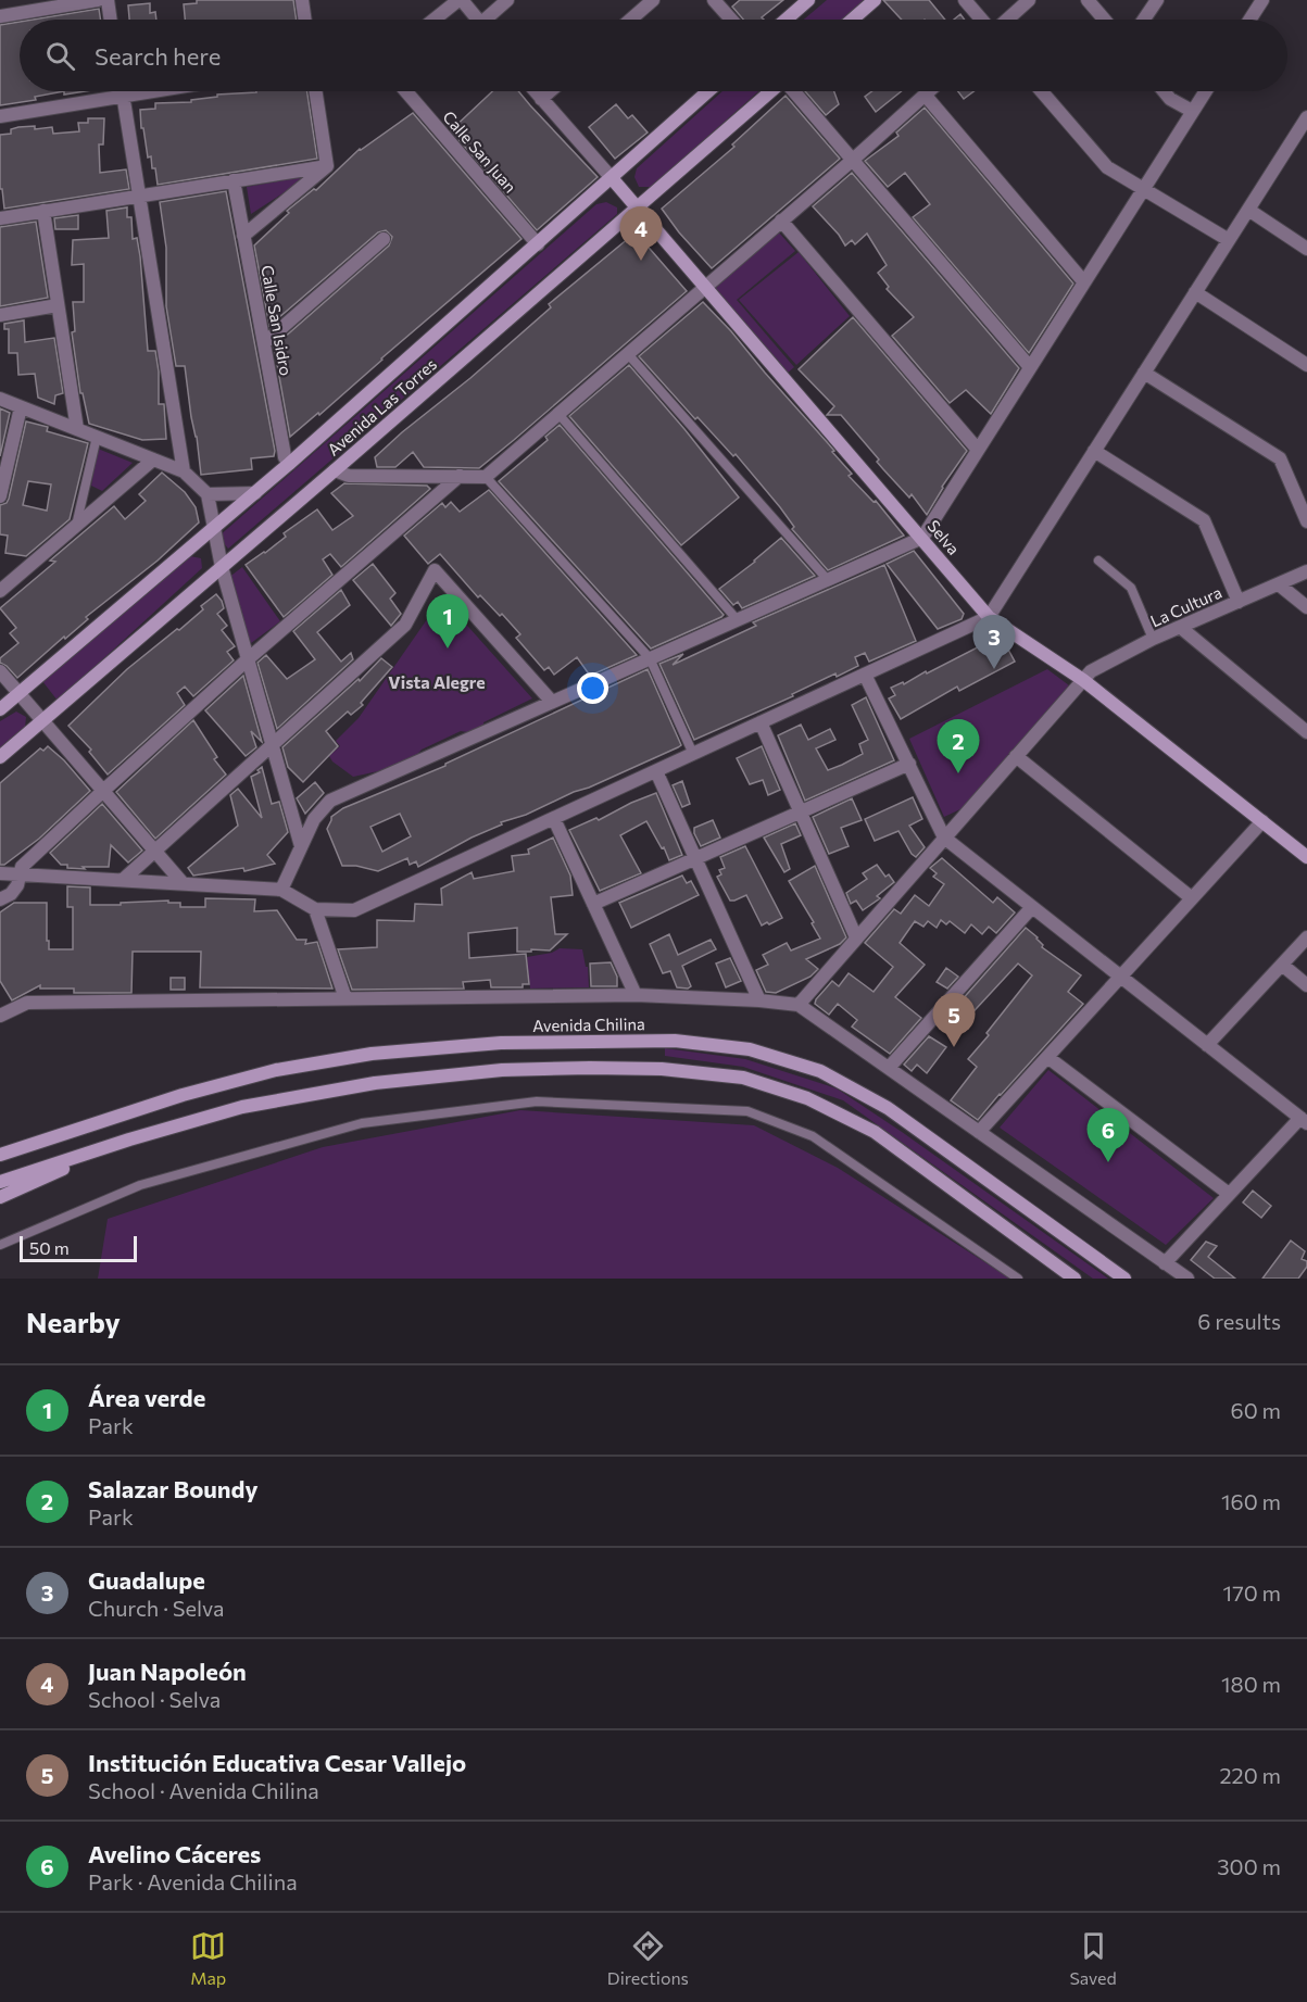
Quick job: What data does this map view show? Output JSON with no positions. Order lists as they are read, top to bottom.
{
  "streets": {
    "street": [
      "Calle San Juan",
      "Calle San Isidro",
      "Avenida Las Torres",
      "Selva",
      "La Cultura",
      "Avenida Chilina"
    ]
  },
  "crossings": [
    ["Calle San Juan", "Avenida Las Torres"],
    ["Calle San Isidro", "Avenida Las Torres"],
    ["Avenida Las Torres", "Selva"],
    ["Selva", "La Cultura"]
  ],
  "districts": ["Vista Alegre"],
  "scale_bar": "50 m",
  "page": {
    "search": "Search here",
    "pins": [
      "4",
      "1",
      "3",
      "2",
      "5",
      "6"
    ],
    "scale": "50 m",
    "heading": ["Nearby", "6 results"],
    "list": [
      {
        "mark": "1",
        "name": "Área verde",
        "note": "Park",
        "value": "60 m"
      },
      {
        "mark": "2",
        "name": "Salazar Boundy",
        "note": "Park",
        "value": "160 m"
      },
      {
        "mark": "3",
        "name": "Guadalupe",
        "note": "Church · Selva",
        "value": "170 m"
      },
      {
        "mark": "4",
        "name": "Juan Napoleón",
        "note": "School · Selva",
        "value": "180 m"
      },
      {
        "mark": "5",
        "name": "Institución Educativa Cesar Vallejo",
        "note": "School · Avenida Chilina",
        "value": "220 m"
      },
      {
        "mark": "6",
        "name": "Avelino Cáceres",
        "note": "Park · Avenida Chilina",
        "value": "300 m"
      }
    ],
    "nav": ["Map", "Directions", "Saved"]
  }
}
